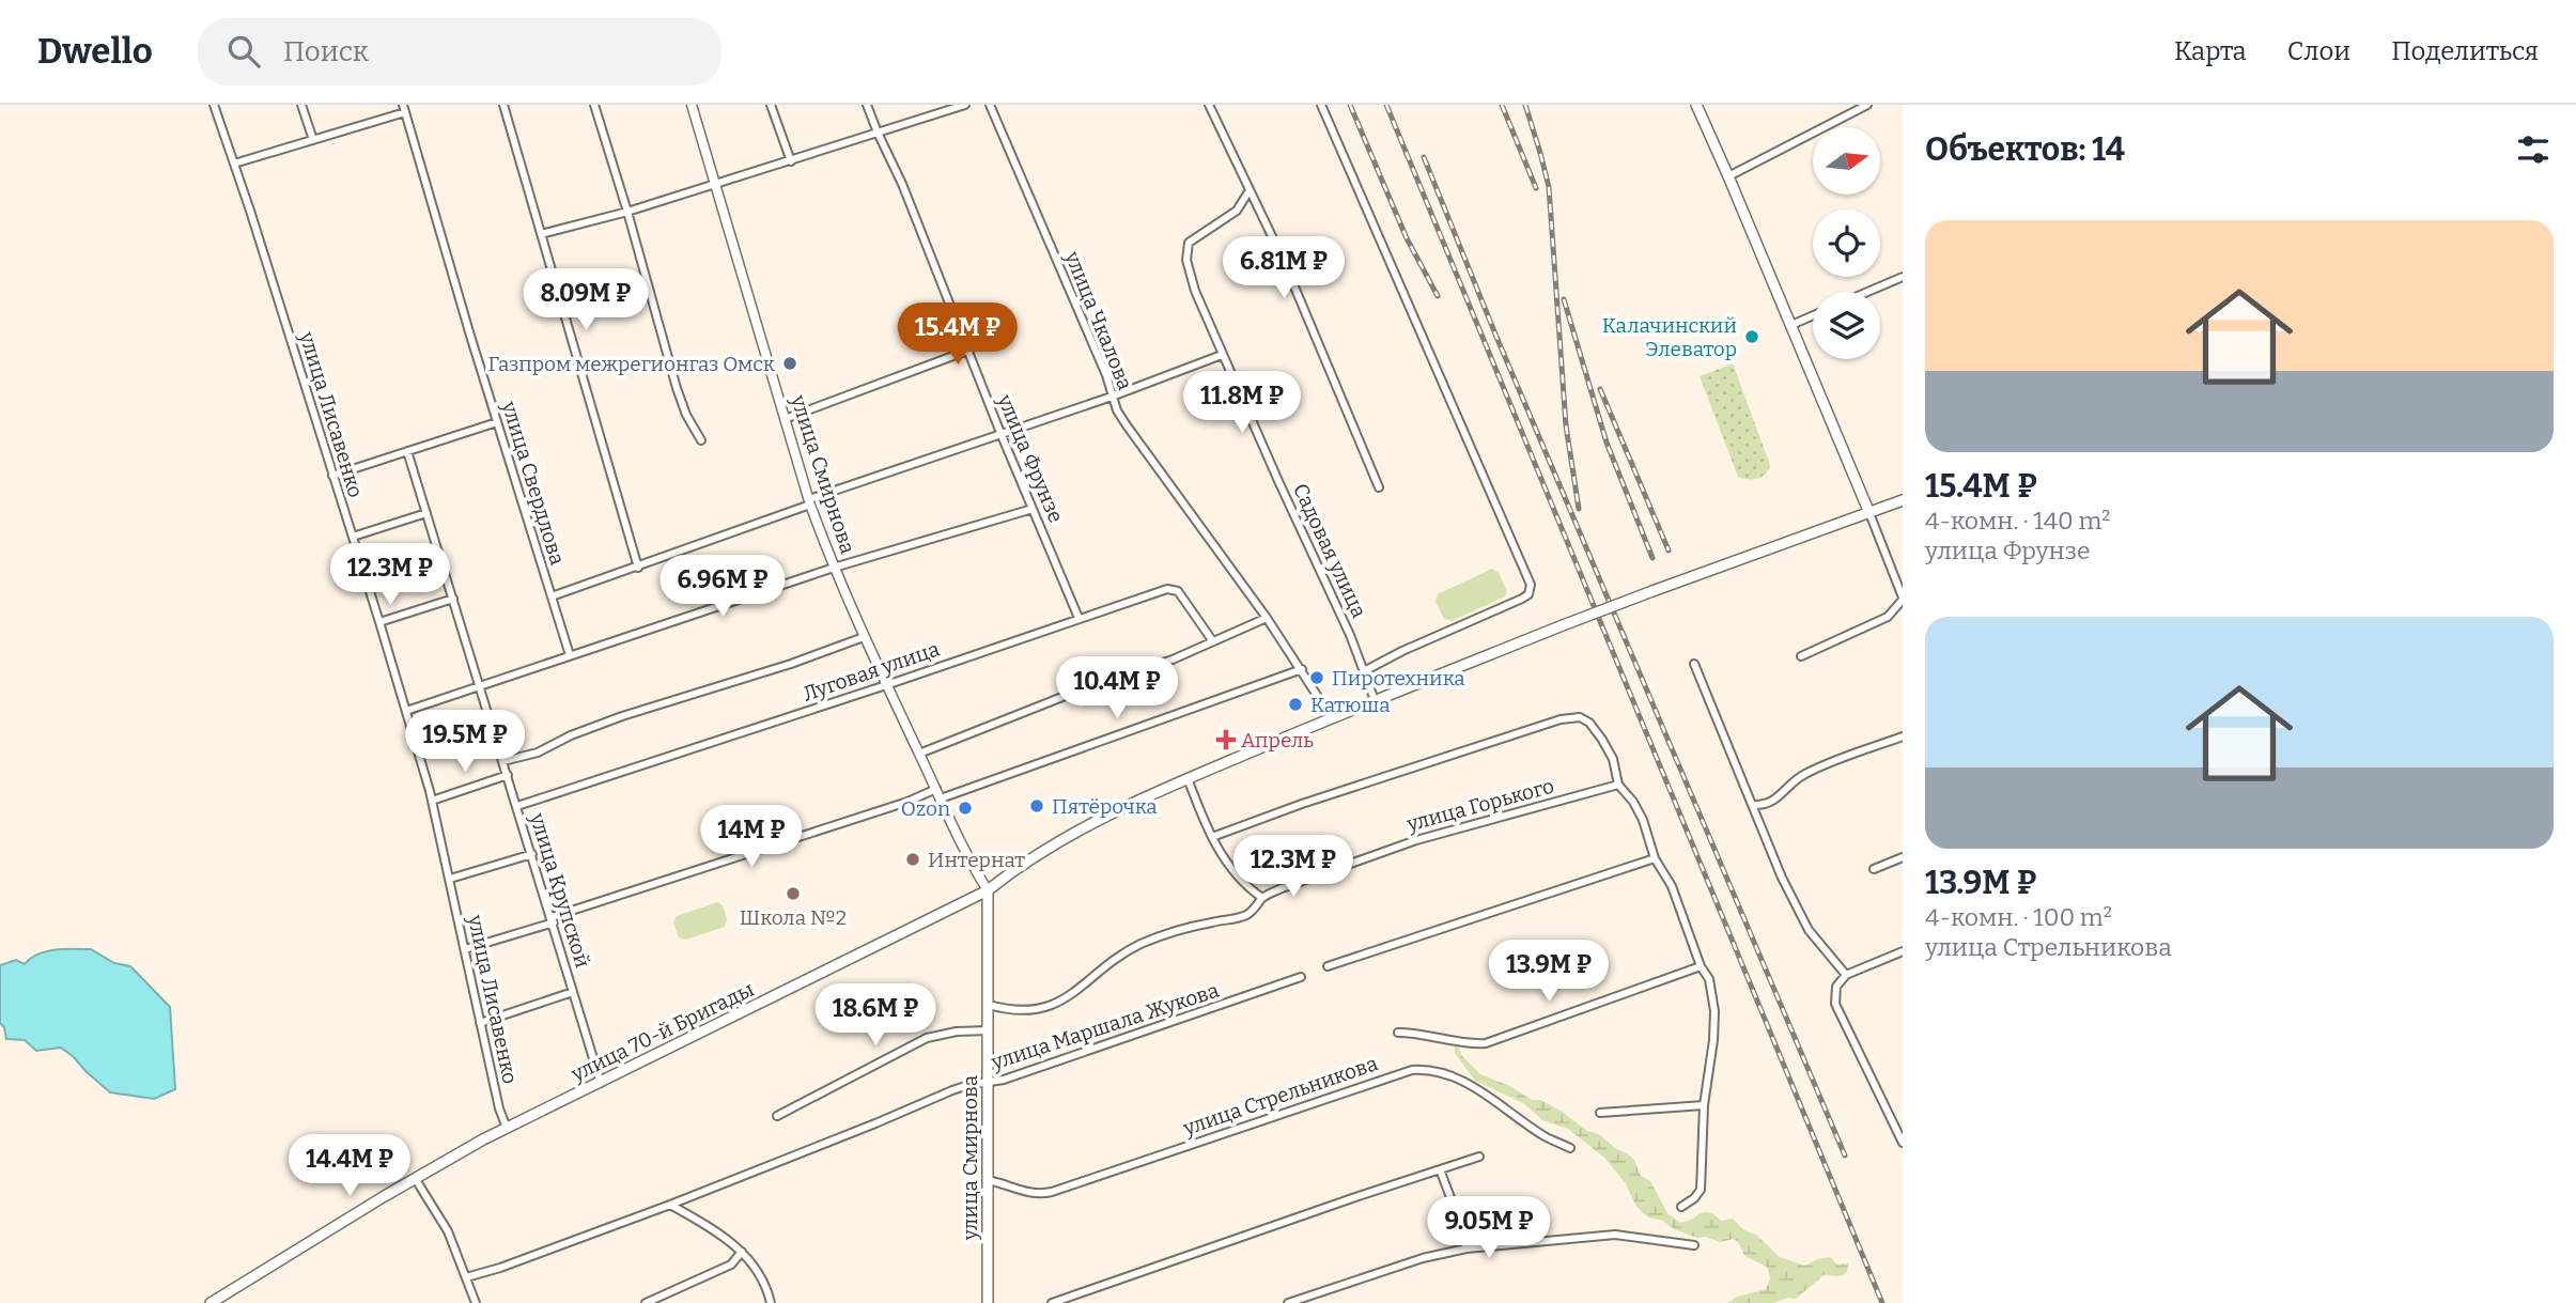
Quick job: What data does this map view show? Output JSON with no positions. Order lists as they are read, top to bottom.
{
  "streets": {
    "main road": ["улица Смирнова", "улица 70-й Бригады"],
    "street": [
      "улица Чкалова",
      "улица Лисавенко",
      "улица Фрунзе",
      "улица Свердлова",
      "Садовая улица",
      "Луговая улица",
      "улица Горького",
      "улица Крупской",
      "улица Маршала Жукова",
      "улица Стрельникова"
    ]
  },
  "crossings": [
    ["улица Чкалова", "улица 70-й Бригады"],
    ["улица Лисавенко", "улица 70-й Бригады"],
    ["улица Фрунзе", "Луговая улица"],
    ["улица Смирнова", "Луговая улица"],
    ["улица Смирнова", "улица Горького"],
    ["улица Смирнова", "улица Маршала Жукова"],
    ["улица Смирнова", "улица 70-й Бригады"],
    ["улица Смирнова", "улица Стрельникова"],
    ["Садовая улица", "улица 70-й Бригады"],
    ["Луговая улица", "улица Крупской"],
    ["улица Крупской", "улица 70-й Бригады"]
  ],
  "places": {
    "other": [
      "Калачинский Элеватор",
      "Газпром межрегионгаз Омск",
      "Пиротехника",
      "Катюша",
      "Пятёрочка",
      "Ozon",
      "Интернат",
      "Школа №2"
    ],
    "health": ["Апрель"]
  },
  "north": "right",
  "page": {
    "header": "Dwello",
    "search": "Поиск",
    "nav": ["Карта", "Слои", "Поделиться"],
    "heading": "Объектов: 14",
    "list": [
      {
        "name": "15.4M ₽",
        "note": "4-комн. · 140 m² · улица Фрунзе"
      },
      {
        "name": "13.9M ₽",
        "note": "4-комн. · 100 m² · улица Стрельникова"
      }
    ],
    "price": [
      "6.81M ₽",
      "8.09M ₽",
      "15.4M ₽",
      "11.8M ₽",
      "12.3M ₽",
      "6.96M ₽",
      "10.4M ₽",
      "19.5M ₽",
      "14M ₽",
      "12.3M ₽",
      "13.9M ₽",
      "18.6M ₽",
      "14.4M ₽",
      "9.05M ₽"
    ]
  }
}
